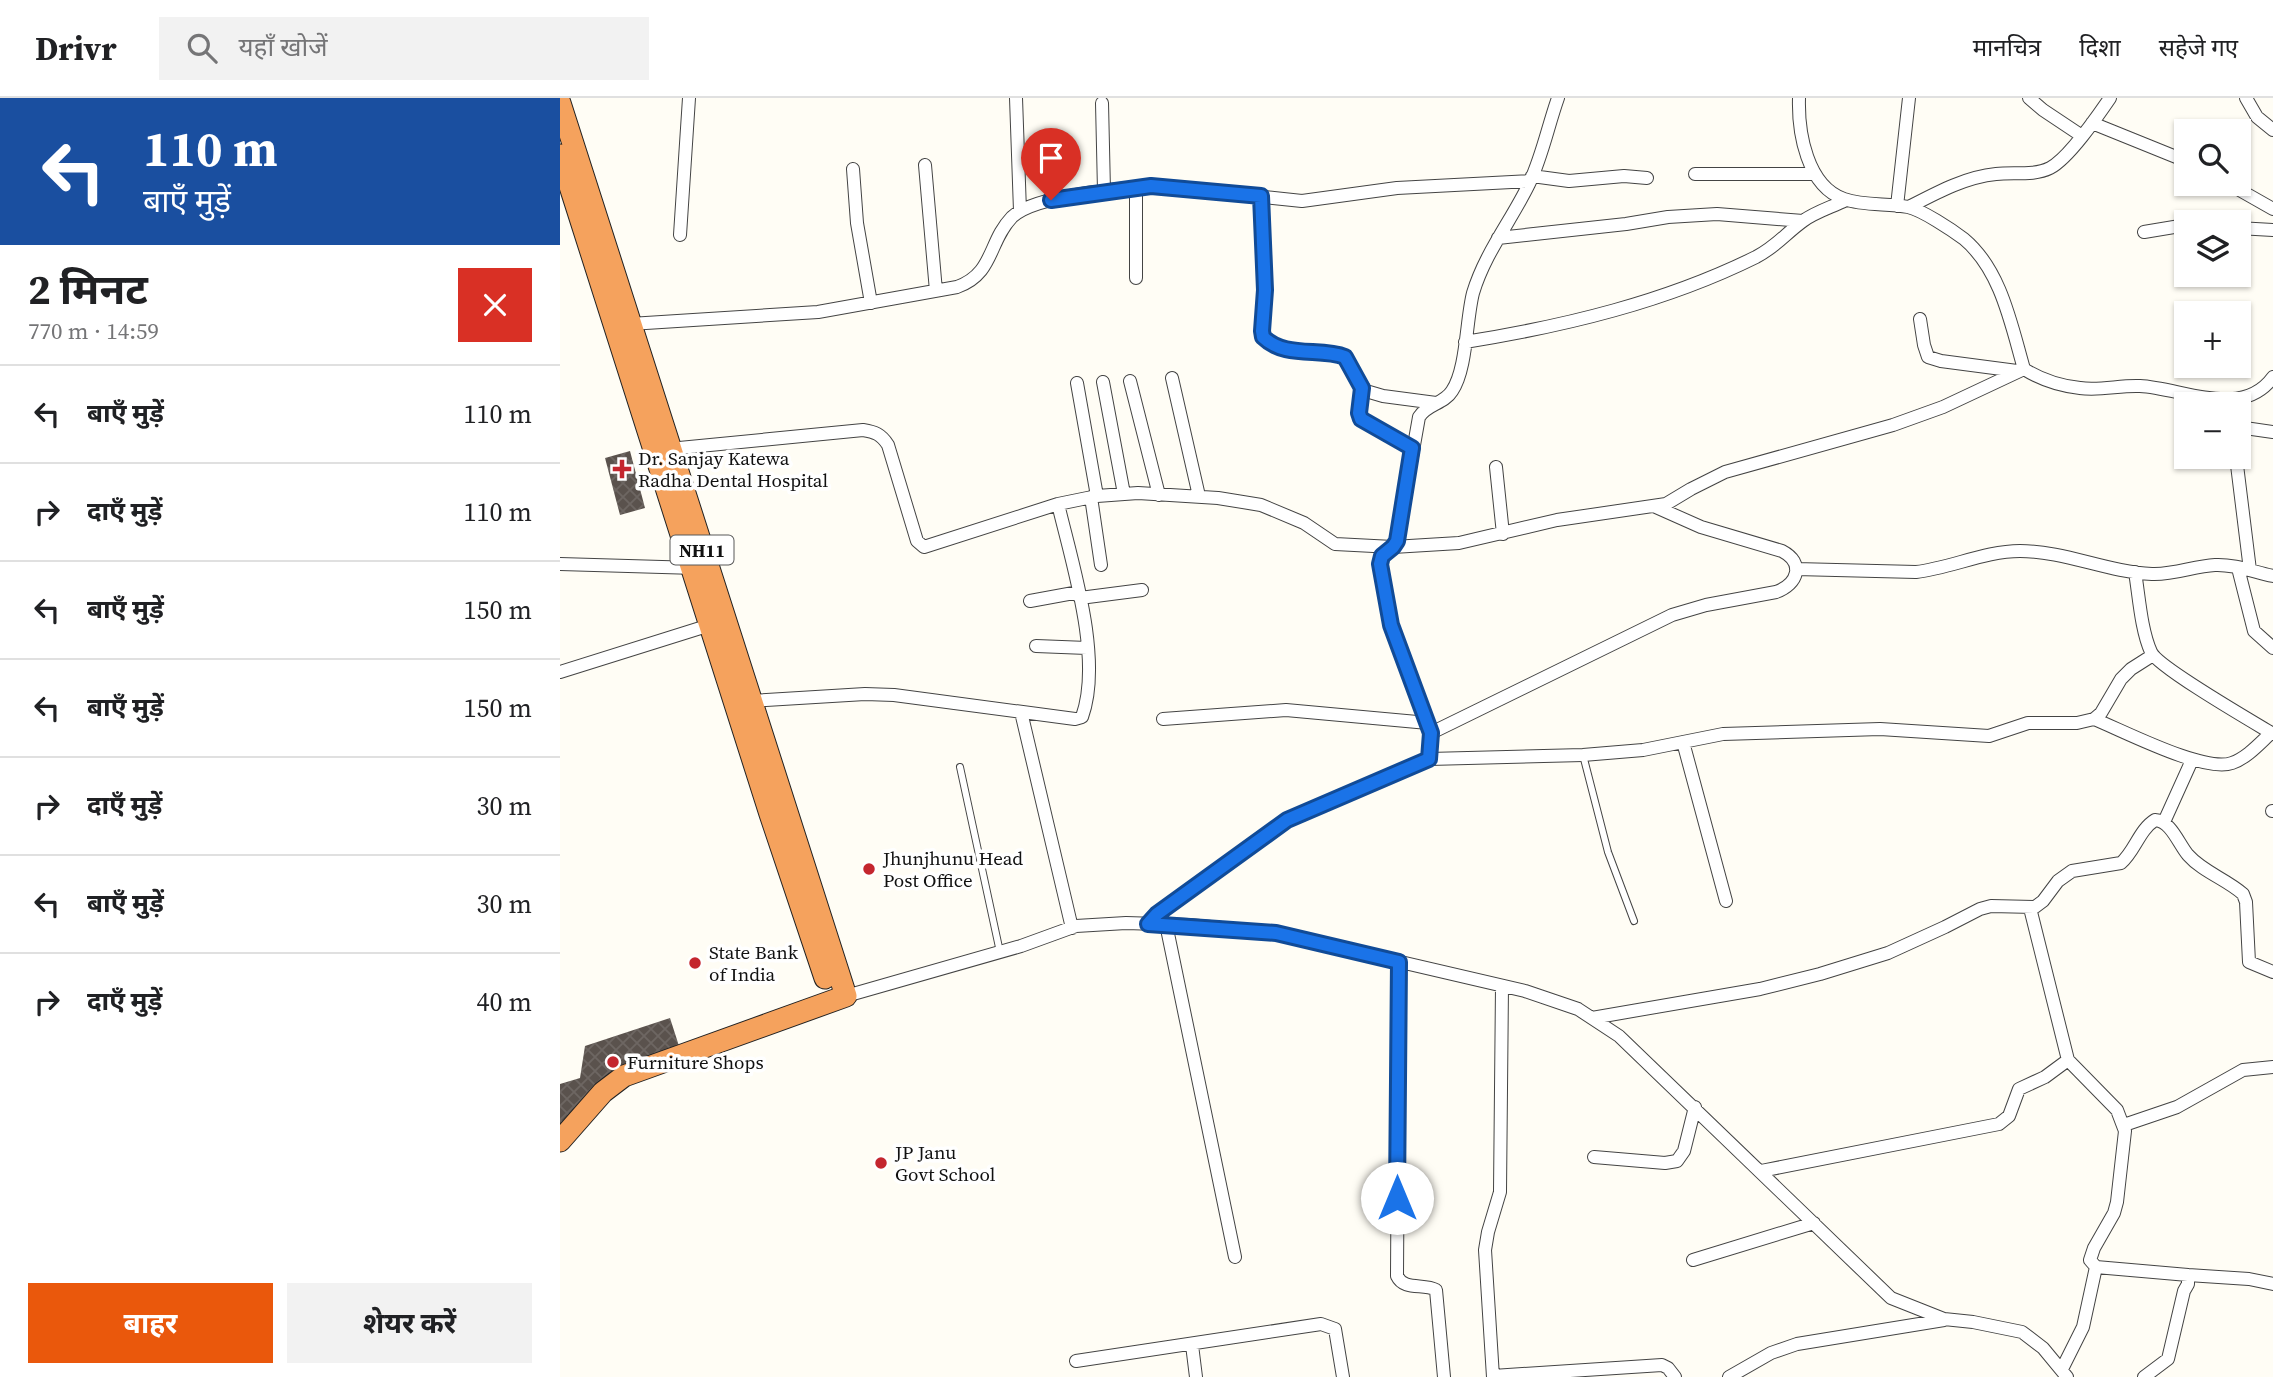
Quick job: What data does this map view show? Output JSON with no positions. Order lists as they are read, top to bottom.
{
  "streets": {
    "highway": ["NH11"]
  },
  "places": {
    "health": ["Dr. Sanjay Katewa Radha Dental Hospital"],
    "other": [
      "Jhunjhunu Head Post Office",
      "State Bank of India",
      "Furniture Shops",
      "JP Janu Govt School"
    ]
  },
  "page": {
    "header": "Drivr",
    "search": "यहाँ खोजें",
    "nav": ["मानचित्र", "दिशा", "सहेजे गए"],
    "turn": ["110 m", "बाएँ मुड़ें"],
    "map_buttons": ["+", "−"],
    "heading": ["2 मिनट", "770 m · 14:59"],
    "list": [
      {
        "name": "बाएँ मुड़ें",
        "value": "110 m"
      },
      {
        "name": "दाएँ मुड़ें",
        "value": "110 m"
      },
      {
        "name": "बाएँ मुड़ें",
        "value": "150 m"
      },
      {
        "name": "बाएँ मुड़ें",
        "value": "150 m"
      },
      {
        "name": "दाएँ मुड़ें",
        "value": "30 m"
      },
      {
        "name": "बाएँ मुड़ें",
        "value": "30 m"
      },
      {
        "name": "दाएँ मुड़ें",
        "value": "40 m"
      }
    ],
    "buttons": ["बाहर", "शेयर करें"]
  }
}
